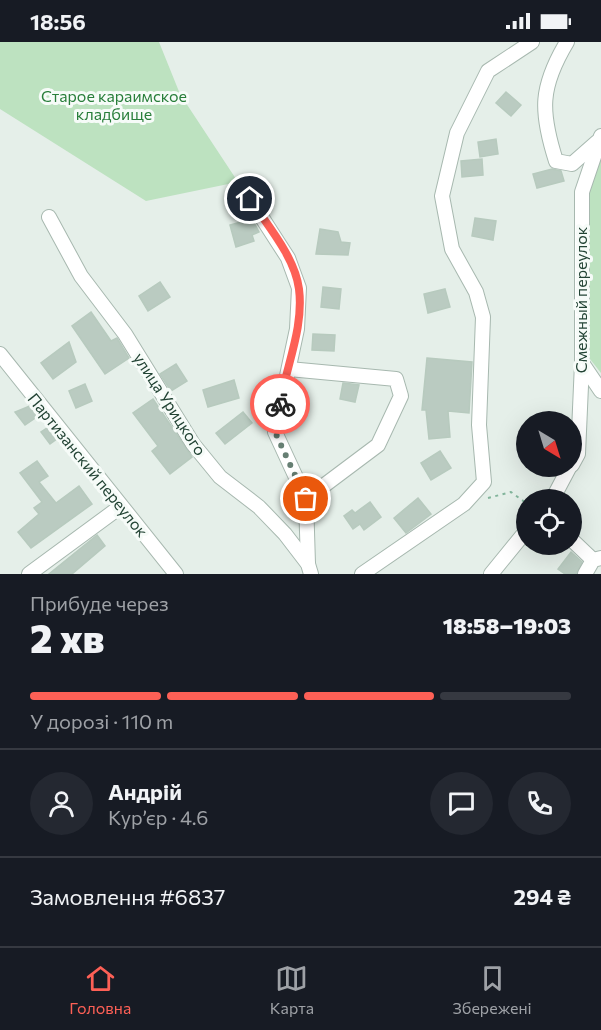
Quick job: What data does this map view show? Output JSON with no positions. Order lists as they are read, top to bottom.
{
  "streets": {
    "street": ["Смежный переулок", "улица Урицкого", "Партизанский переулок"]
  },
  "parks": ["Старое караимское кладбище"],
  "north": "bottom right",
  "page": {
    "status": "18:56",
    "heading": ["2 хв", "Прибуде через", "18:58–19:03"],
    "panel": [
      "Андрій",
      "Кур’єр · 4.6",
      "Замовлення #6837",
      "294 ₴"
    ],
    "bar": "У дорозі · 110 m",
    "tabs": ["Головна", "Карта", "Збережені"]
  }
}
